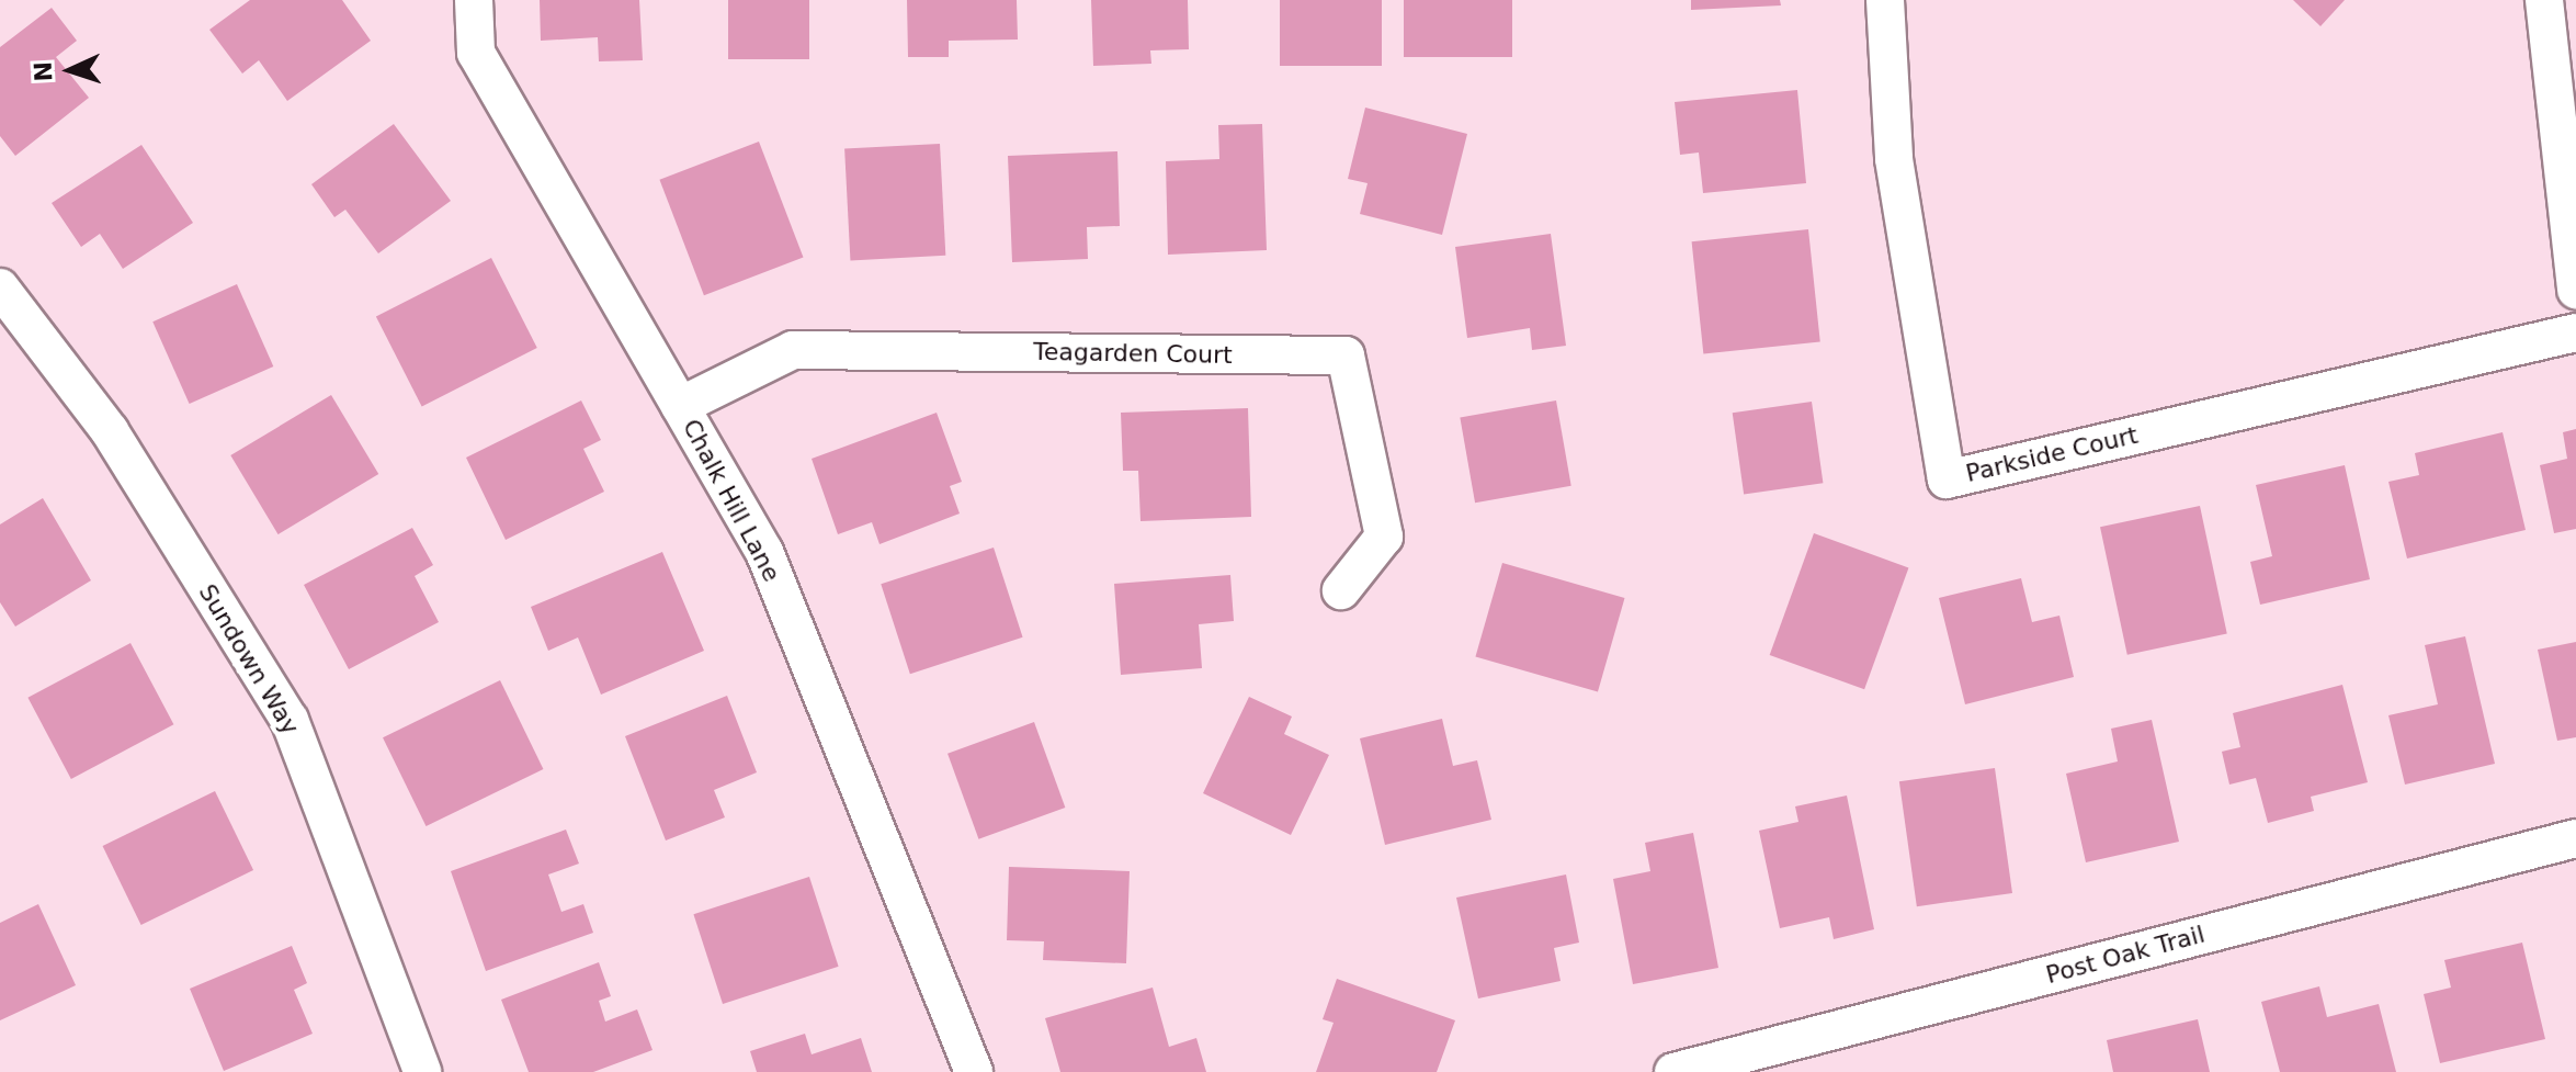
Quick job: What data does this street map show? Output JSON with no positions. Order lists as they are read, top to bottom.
{
  "streets": {
    "street": [
      "Teagarden Court",
      "Parkside Court",
      "Chalk Hill Lane",
      "Sundown Way",
      "Post Oak Trail"
    ]
  },
  "crossings": [
    ["Teagarden Court", "Chalk Hill Lane"]
  ],
  "north": "left"
}
